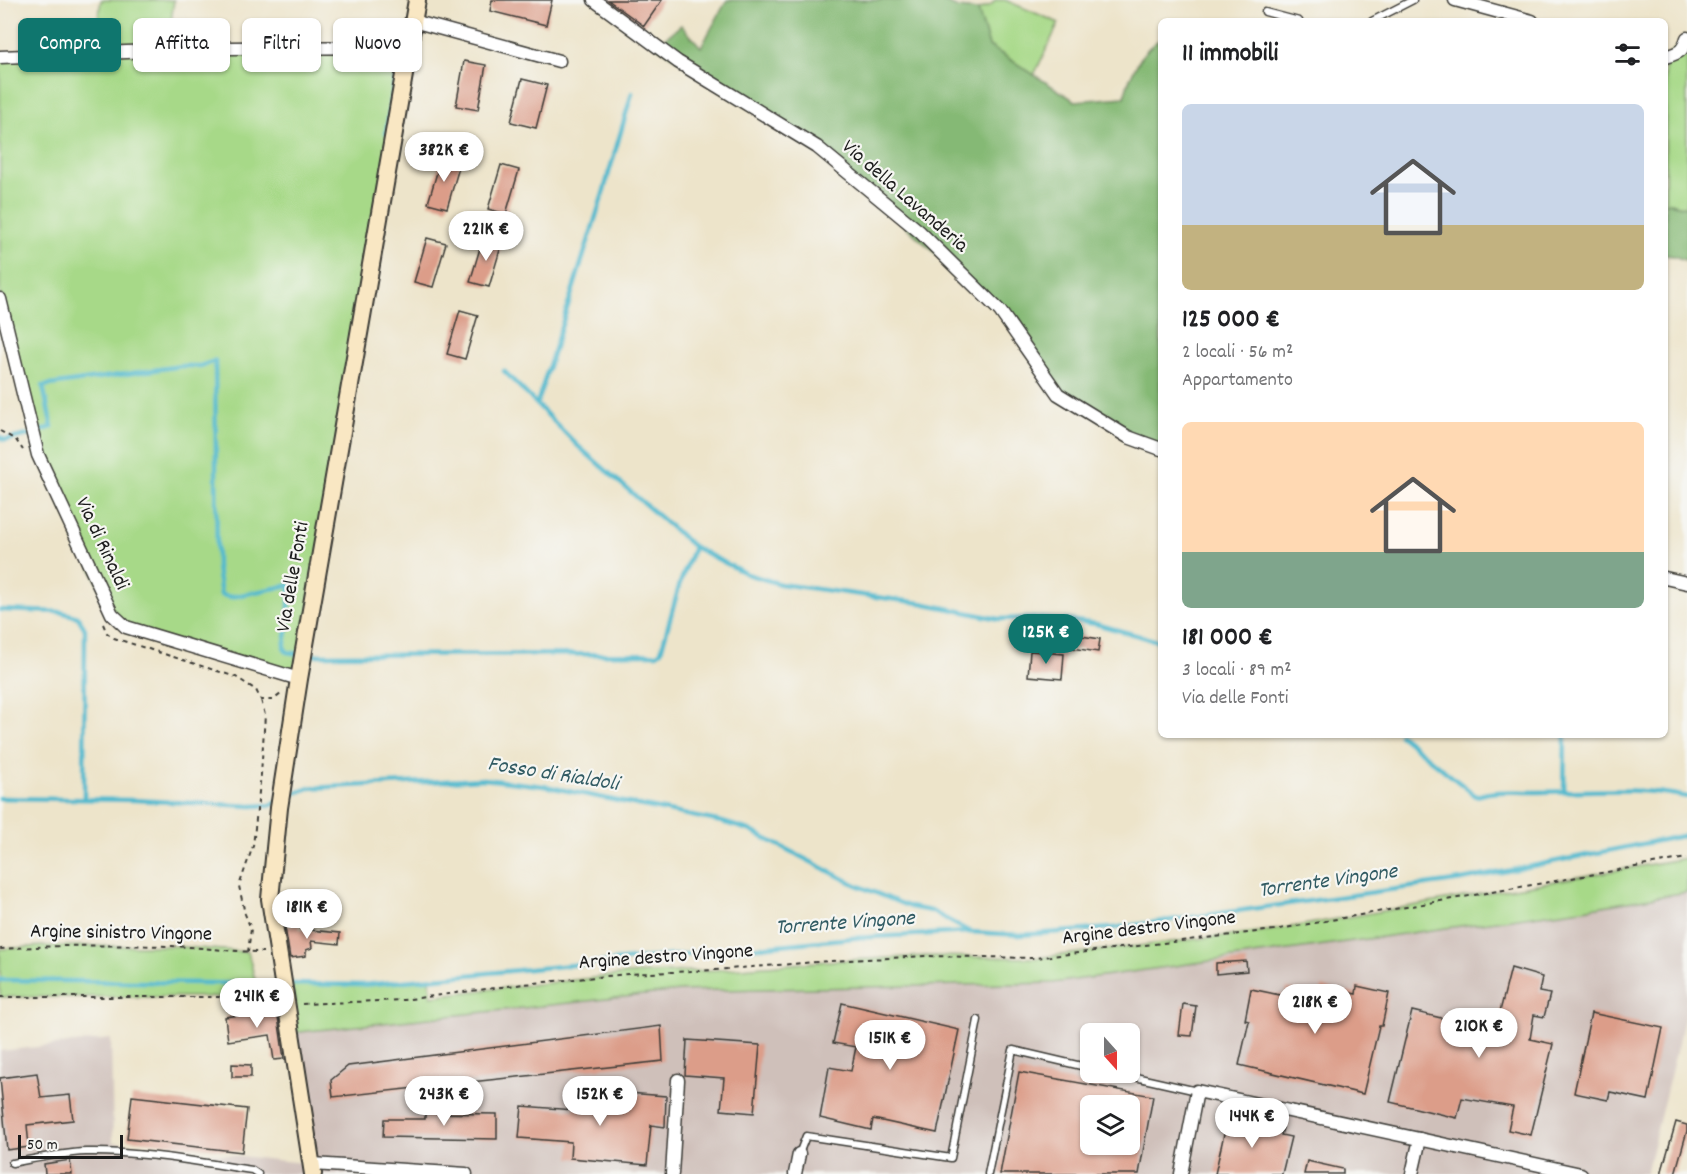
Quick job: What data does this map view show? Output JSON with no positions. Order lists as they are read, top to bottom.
{
  "streets": {
    "street": ["Via della Lavanderia", "Via di Rinaldi", "Via delle Fonti"],
    "path": ["Argine destro Vingone", "Argine sinistro Vingone"]
  },
  "crossings": [
    ["Via di Rinaldi", "Via delle Fonti"],
    ["Via delle Fonti", "Argine destro Vingone"],
    ["Via delle Fonti", "Argine sinistro Vingone"]
  ],
  "water": ["Fosso di Rialdoli", "Torrente Vingone"],
  "scale_bar": "50 m",
  "north": "bottom",
  "page": {
    "chip": [
      "Compra",
      "Affitta",
      "Filtri",
      "Nuovo"
    ],
    "heading": "11 immobili",
    "list": [
      {
        "name": "125 000 €",
        "note": "2 locali · 56 m² · Appartamento"
      },
      {
        "name": "181 000 €",
        "note": "3 locali · 89 m² · Via delle Fonti"
      }
    ],
    "price": [
      "382K €",
      "221K €",
      "125K €",
      "181K €",
      "241K €",
      "218K €",
      "210K €",
      "151K €",
      "243K €",
      "152K €",
      "144K €"
    ],
    "scale": "50 m"
  }
}
